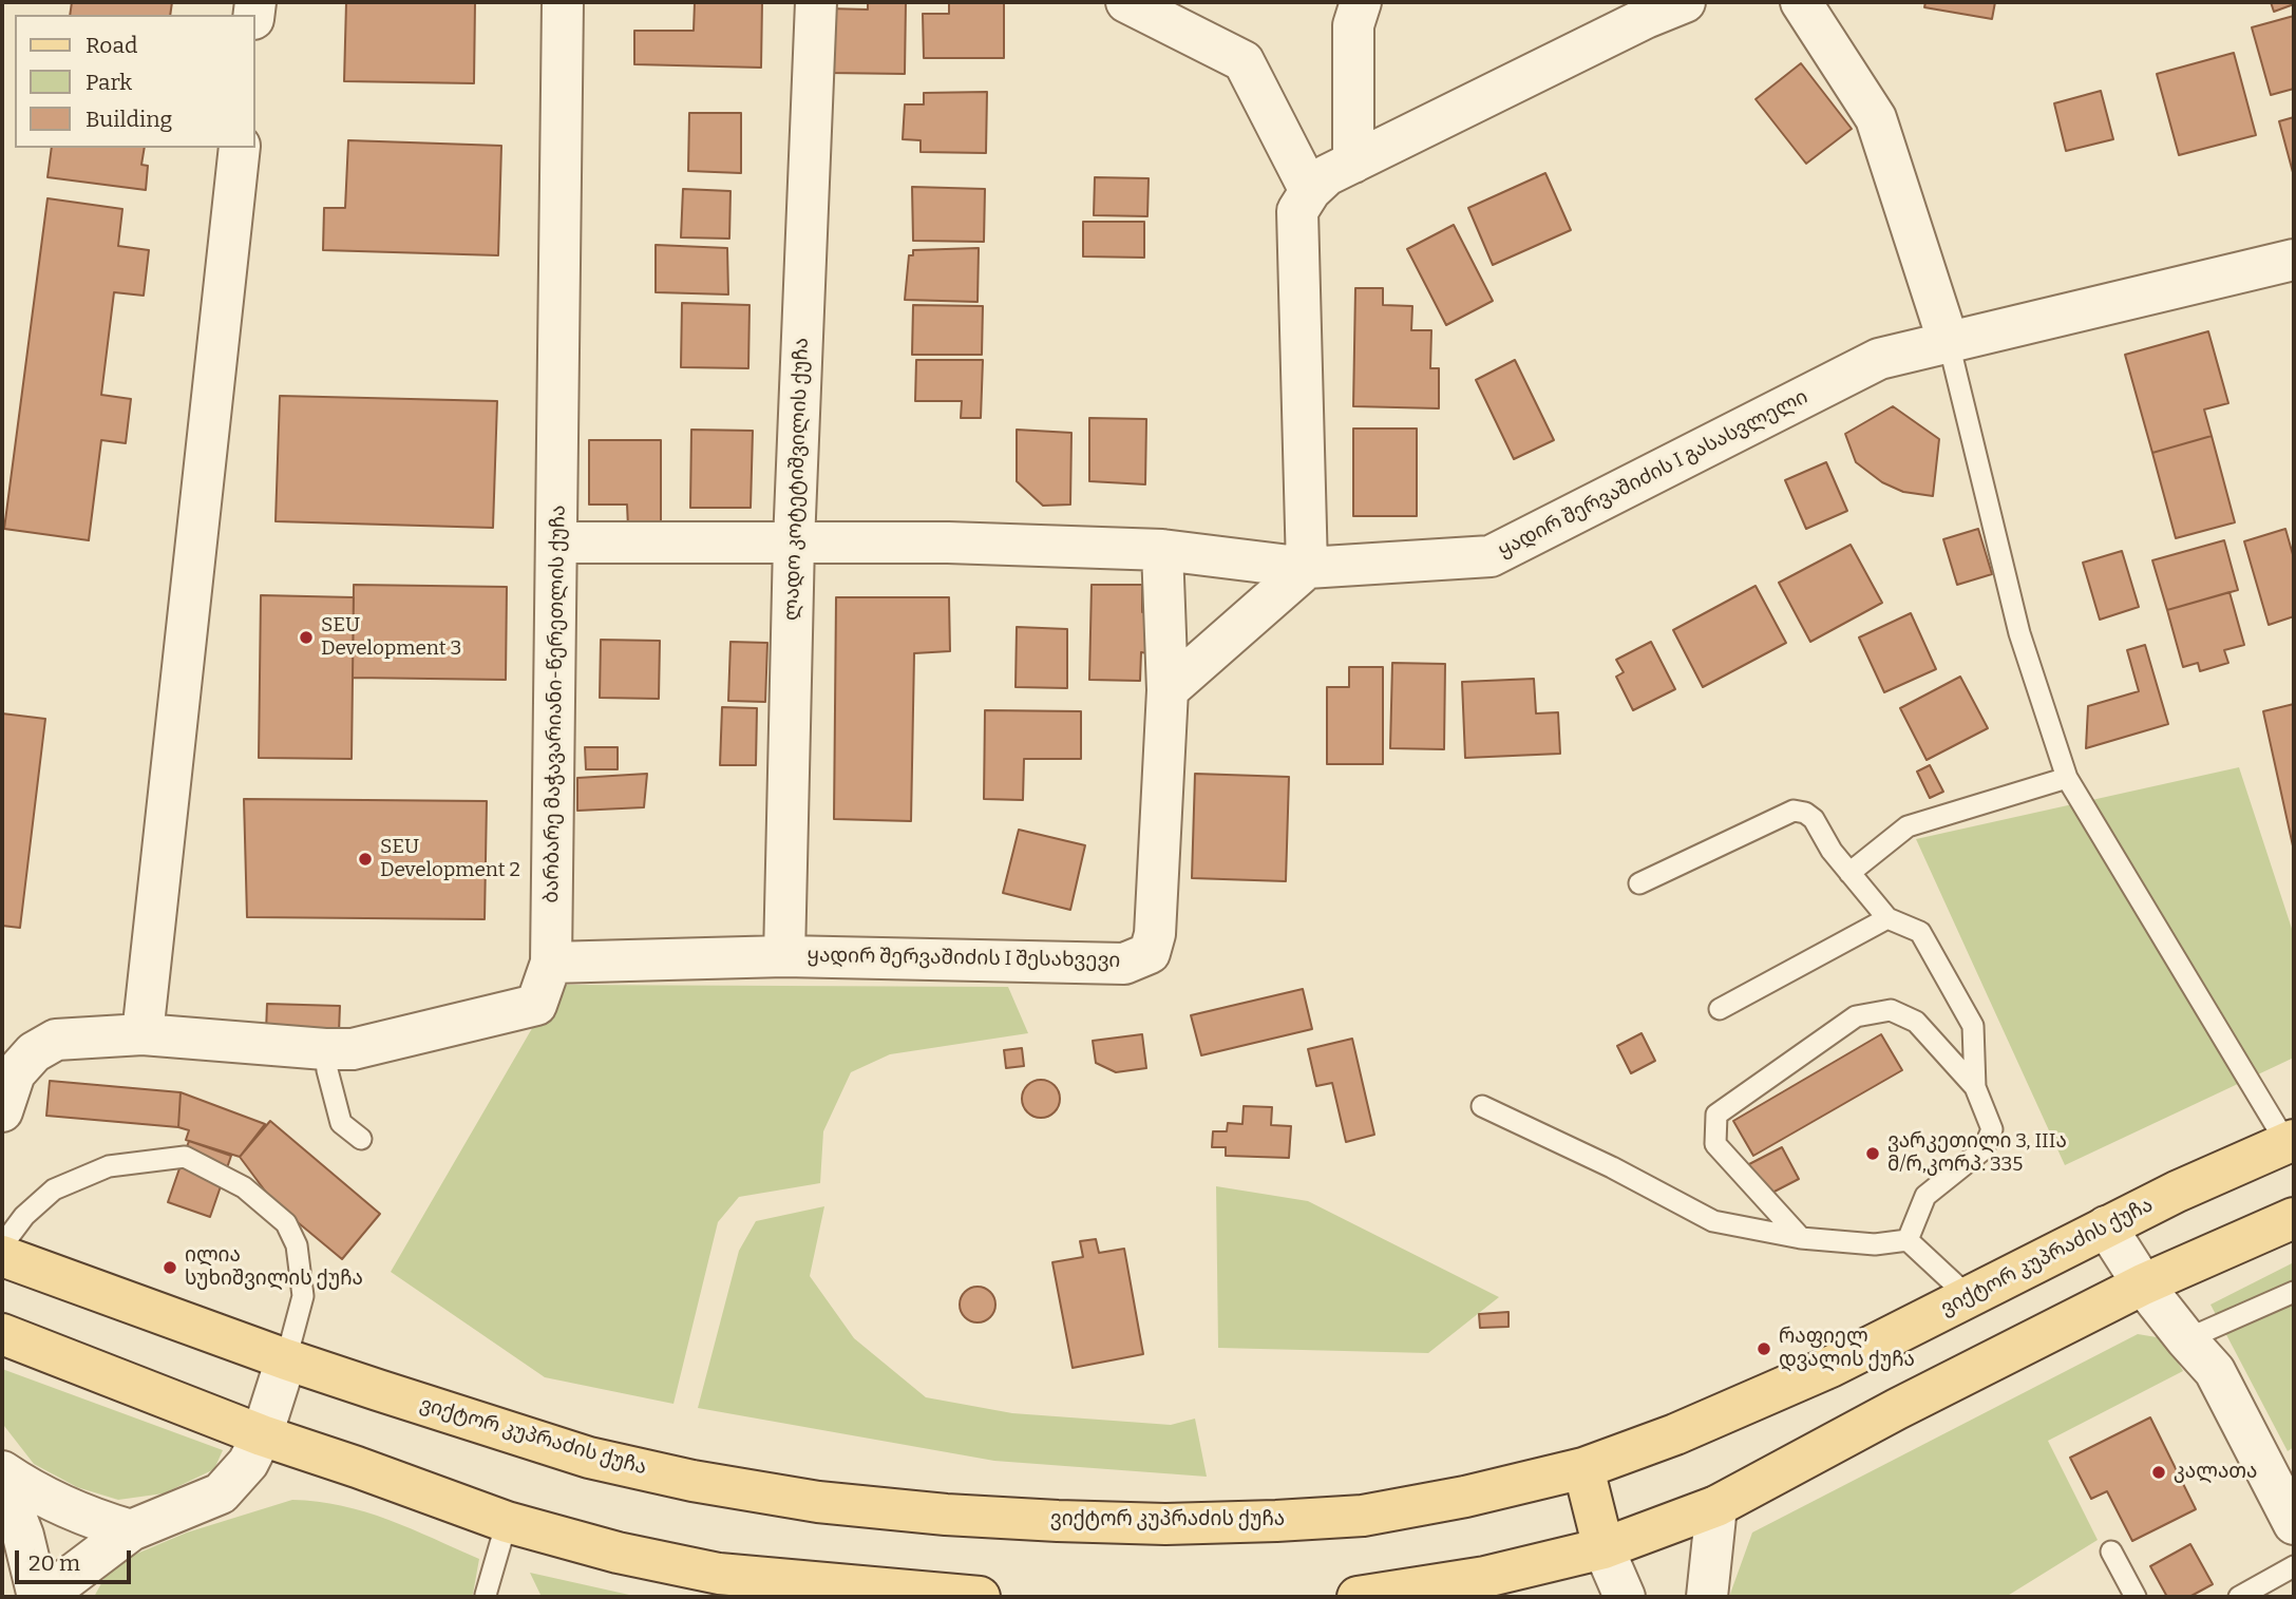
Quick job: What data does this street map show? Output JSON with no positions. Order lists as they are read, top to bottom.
{
  "streets": {
    "main road": ["ვიქტორ კუპრაძის ქუჩა"],
    "street": [
      "ყადირ შერვაშიძის I გასასვლელი",
      "ლადო კოტეტიშვილის ქუჩა",
      "ბარბარე მაჭავარიანი-წერეთლის ქუჩა",
      "ყადირ შერვაშიძის I შესახვევი"
    ]
  },
  "crossings": [
    ["ლადო კოტეტიშვილის ქუჩა", "ყადირ შერვაშიძის I შესახვევი"],
    ["ბარბარე მაჭავარიანი-წერეთლის ქუჩა", "ყადირ შერვაშიძის I შესახვევი"]
  ],
  "places": [
    "SEU Development 3",
    "SEU Development 2",
    "ვარკეთილი 3, IIIა მ/რ,კორპ. 335",
    "ილია სუხიშვილის ქუჩა",
    "რაფიელ დვალის ქუჩა",
    "კალათა"
  ],
  "legend": ["Road", "Park", "Building"],
  "scale_bar": "20 m"
}
